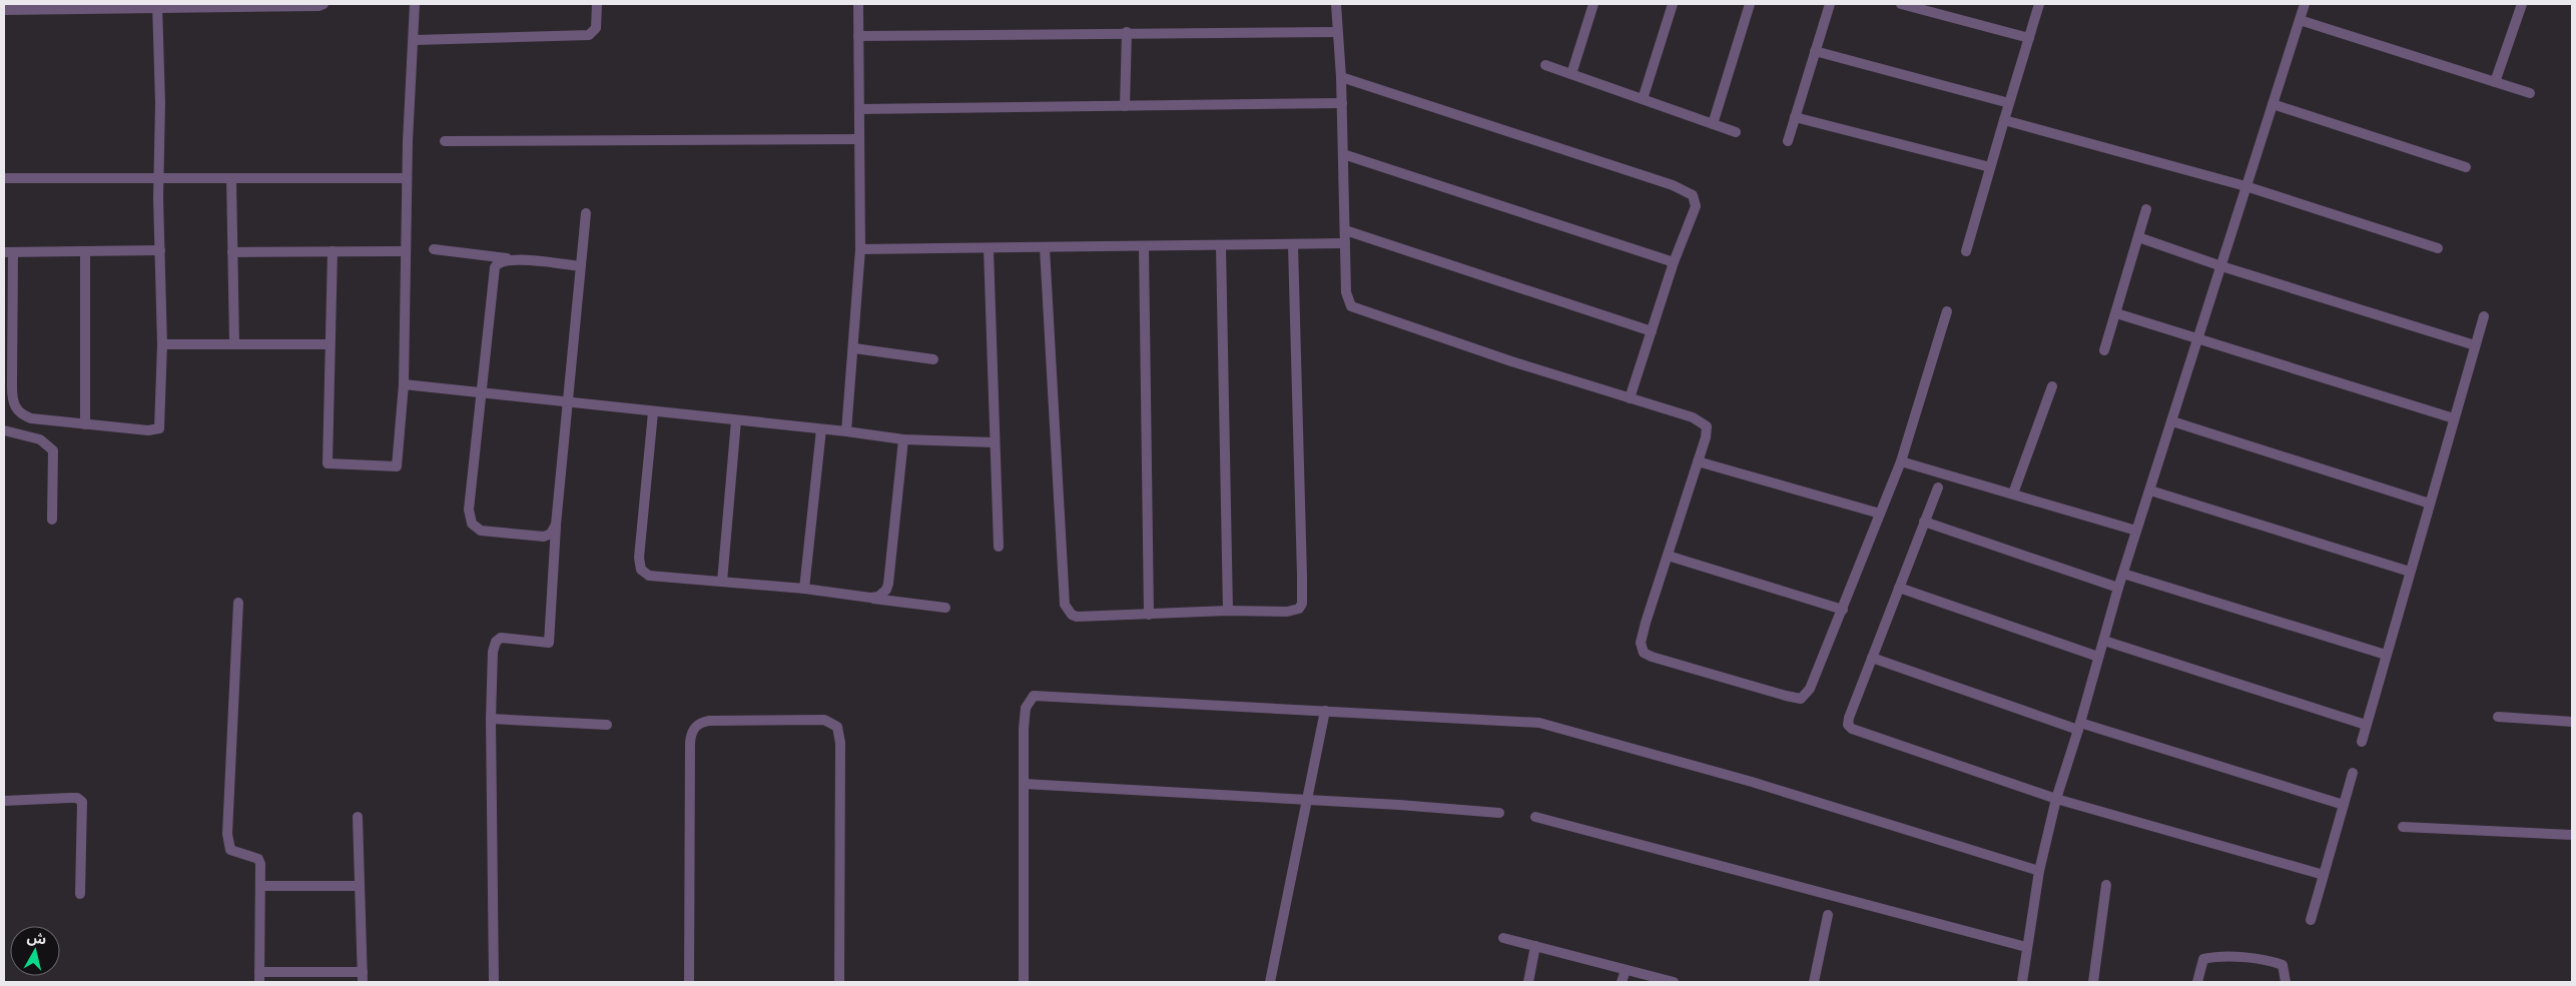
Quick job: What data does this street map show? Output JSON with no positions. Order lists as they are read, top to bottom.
{
  "north": "top"
}
